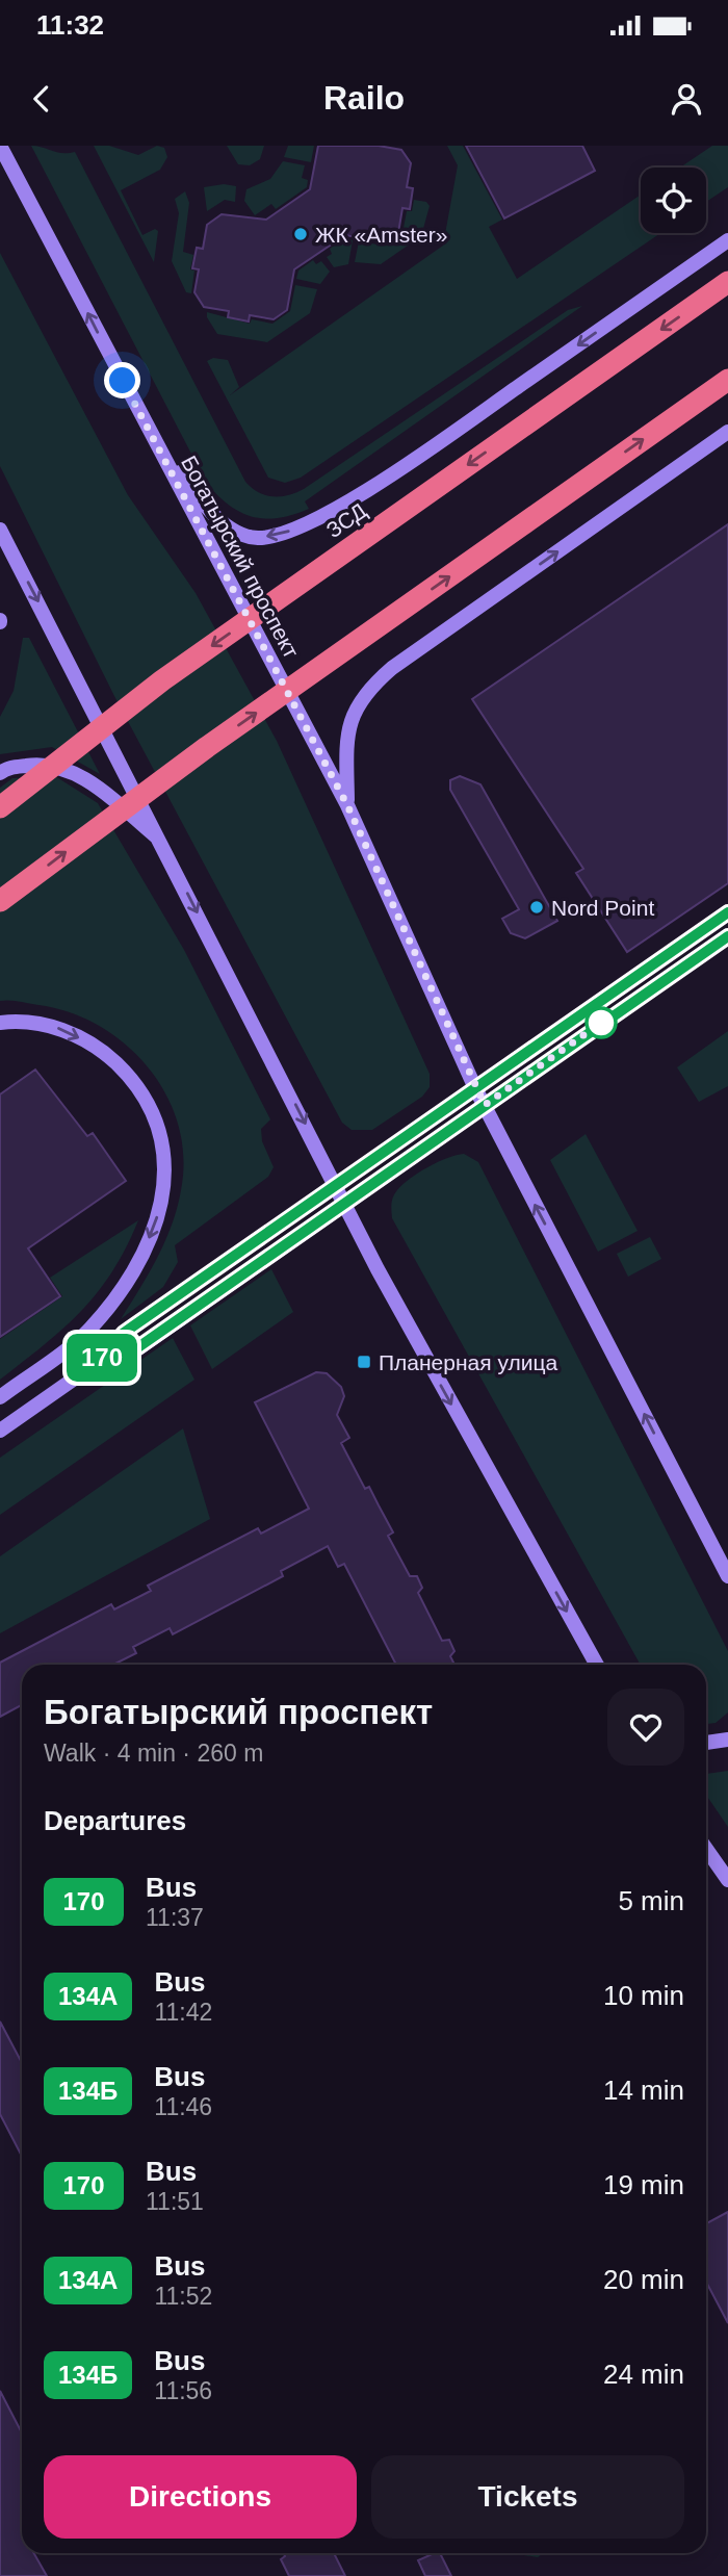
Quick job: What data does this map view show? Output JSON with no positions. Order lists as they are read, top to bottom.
{
  "streets": {
    "highway": ["ЗСД"],
    "main road": ["Богатырский проспект"]
  },
  "one_way": ["Богатырский проспект"],
  "places": {
    "other": ["ЖК «Amster»", "Nord Point"],
    "transit": ["Планерная улица"]
  },
  "lines": ["bus line 170"],
  "page": {
    "status": "11:32",
    "header": "Railo",
    "on_map": "170",
    "heading": [
      ["Богатырский проспект", "Walk · 4 min · 260 m"],
      "Departures"
    ],
    "list": [
      {
        "mark": "170",
        "name": "Bus",
        "note": "11:37",
        "value": "5 min"
      },
      {
        "mark": "134А",
        "name": "Bus",
        "note": "11:42",
        "value": "10 min"
      },
      {
        "mark": "134Б",
        "name": "Bus",
        "note": "11:46",
        "value": "14 min"
      },
      {
        "mark": "170",
        "name": "Bus",
        "note": "11:51",
        "value": "19 min"
      },
      {
        "mark": "134А",
        "name": "Bus",
        "note": "11:52",
        "value": "20 min"
      },
      {
        "mark": "134Б",
        "name": "Bus",
        "note": "11:56",
        "value": "24 min"
      }
    ],
    "buttons": ["Directions", "Tickets"]
  }
}
